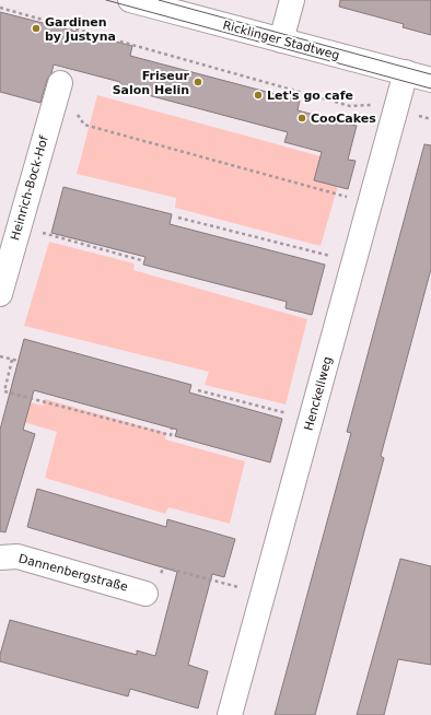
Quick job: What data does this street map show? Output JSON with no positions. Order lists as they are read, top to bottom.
{
  "streets": {
    "street": [
      "Ricklinger Stadtweg",
      "Heinrich-Bock-Hof",
      "Henckellweg",
      "Dannenbergstraße"
    ]
  },
  "crossings": [
    ["Ricklinger Stadtweg", "Henckellweg"]
  ],
  "places": [
    "Gardinen by Justyna",
    "Friseur Salon Helin",
    "Let's go cafe",
    "CooCakes"
  ]
}
